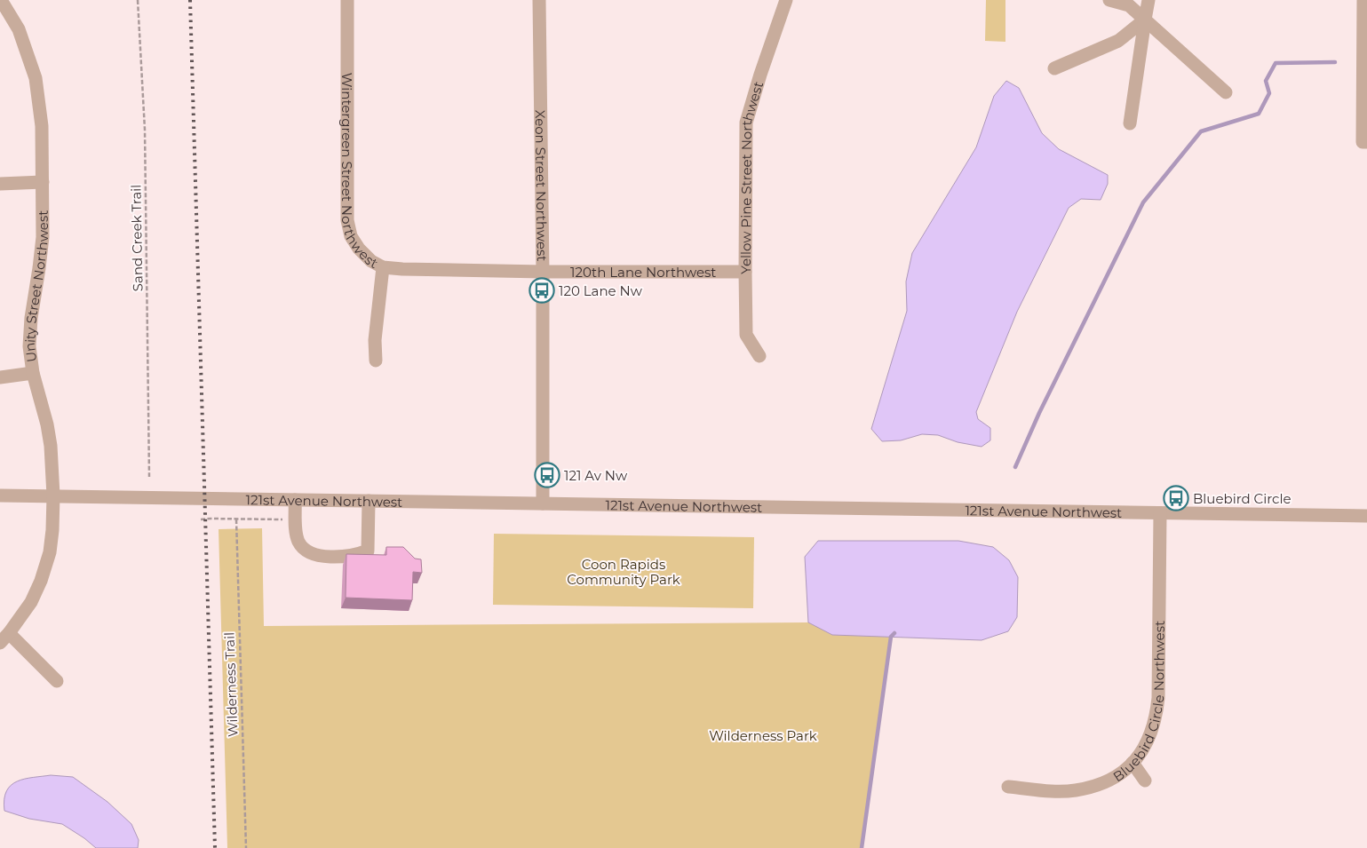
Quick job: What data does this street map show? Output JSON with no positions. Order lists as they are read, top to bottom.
{
  "streets": {
    "street": [
      "Wintergreen Street Northwest",
      "Yellow Pine Street Northwest",
      "Xeon Street Northwest",
      "120th Lane Northwest",
      "Unity Street Northwest",
      "121st Avenue Northwest",
      "Bluebird Circle Northwest"
    ],
    "path": ["Sand Creek Trail", "Wilderness Trail"]
  },
  "crossings": [
    ["Wintergreen Street Northwest", "120th Lane Northwest"],
    ["Yellow Pine Street Northwest", "120th Lane Northwest"],
    ["Xeon Street Northwest", "120th Lane Northwest"],
    ["Xeon Street Northwest", "121st Avenue Northwest"],
    ["Unity Street Northwest", "121st Avenue Northwest"],
    ["121st Avenue Northwest", "Bluebird Circle Northwest"]
  ],
  "parks": ["Coon Rapids Community Park", "Wilderness Park"],
  "places": {
    "bus stop": ["120 Lane Nw", "121 Av Nw", "Bluebird Circle"]
  }
}
